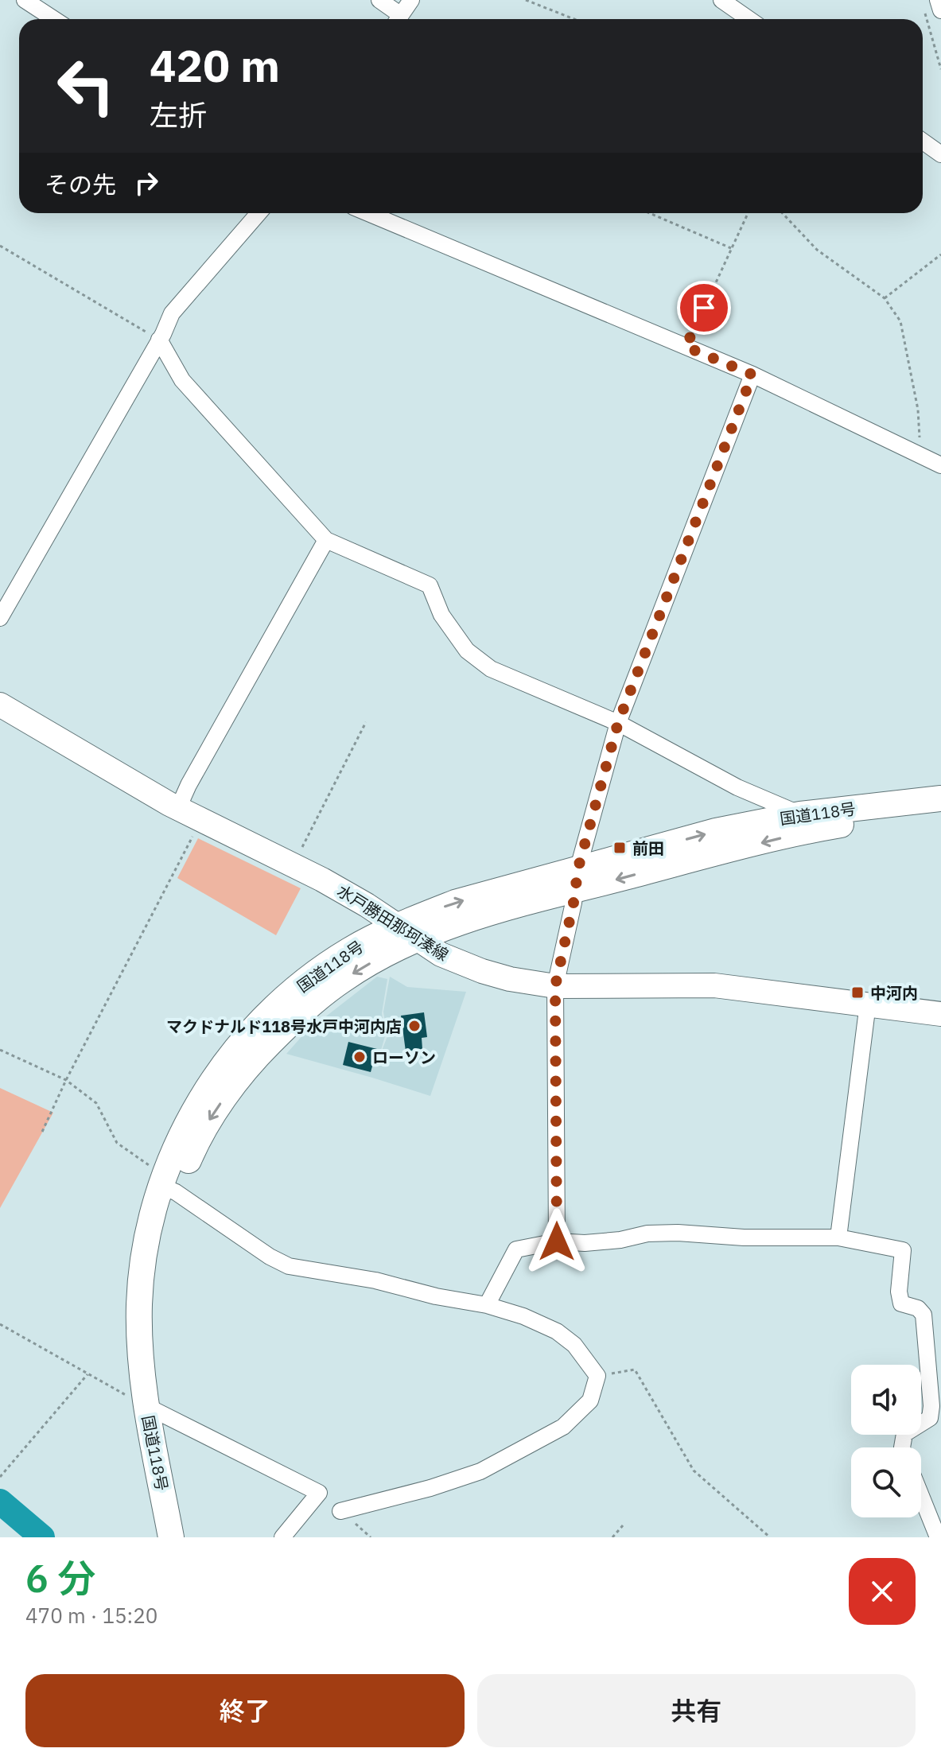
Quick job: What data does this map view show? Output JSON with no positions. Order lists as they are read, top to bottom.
{
  "streets": {
    "highway": ["国道118号"],
    "main road": ["水戸勝田那珂湊線"]
  },
  "crossings": [
    ["国道118号", "水戸勝田那珂湊線"]
  ],
  "places": {
    "transit": ["前田", "中河内"],
    "other": ["マクドナルド118号水戸中河内店", "ローソン"]
  },
  "page": {
    "turn": ["420 m", "左折"],
    "then": "その先",
    "heading": ["6 分", "470 m · 15:20"],
    "buttons": ["終了", "共有"]
  }
}
